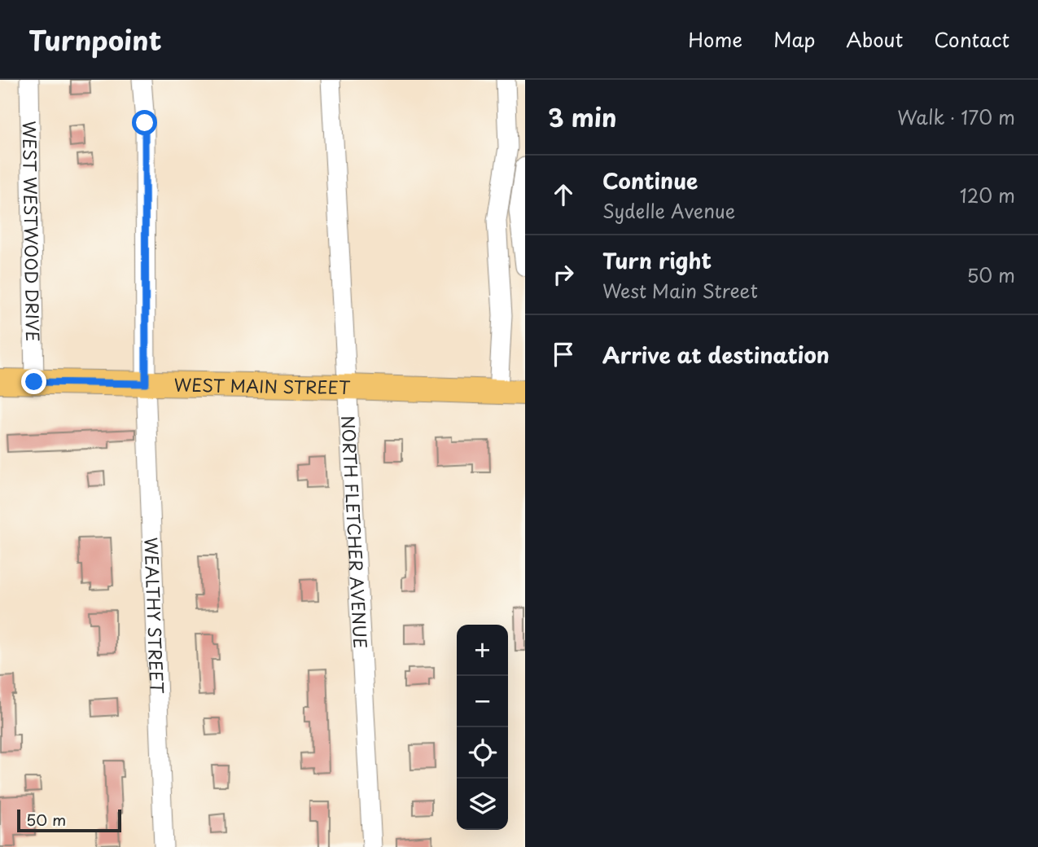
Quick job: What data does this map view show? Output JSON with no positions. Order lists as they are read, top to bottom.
{
  "streets": {
    "main road": ["WEST MAIN STREET"],
    "street": ["WEST WESTWOOD DRIVE", "NORTH FLETCHER AVENUE", "WEALTHY STREET"]
  },
  "crossings": [
    ["WEST WESTWOOD DRIVE", "WEST MAIN STREET"],
    ["WEST MAIN STREET", "NORTH FLETCHER AVENUE"],
    ["WEST MAIN STREET", "WEALTHY STREET"]
  ],
  "scale_bar": "50 m",
  "page": {
    "header": "Turnpoint",
    "nav": [
      "Home",
      "Map",
      "About",
      "Contact"
    ],
    "heading": ["3 min", "Walk · 170 m"],
    "list": [
      ["Continue", "Sydelle Avenue", "120 m"],
      ["Turn right", "West Main Street", "50 m"],
      "Arrive at destination"
    ],
    "map_buttons": ["+", "−"],
    "scale": "50 m"
  }
}
